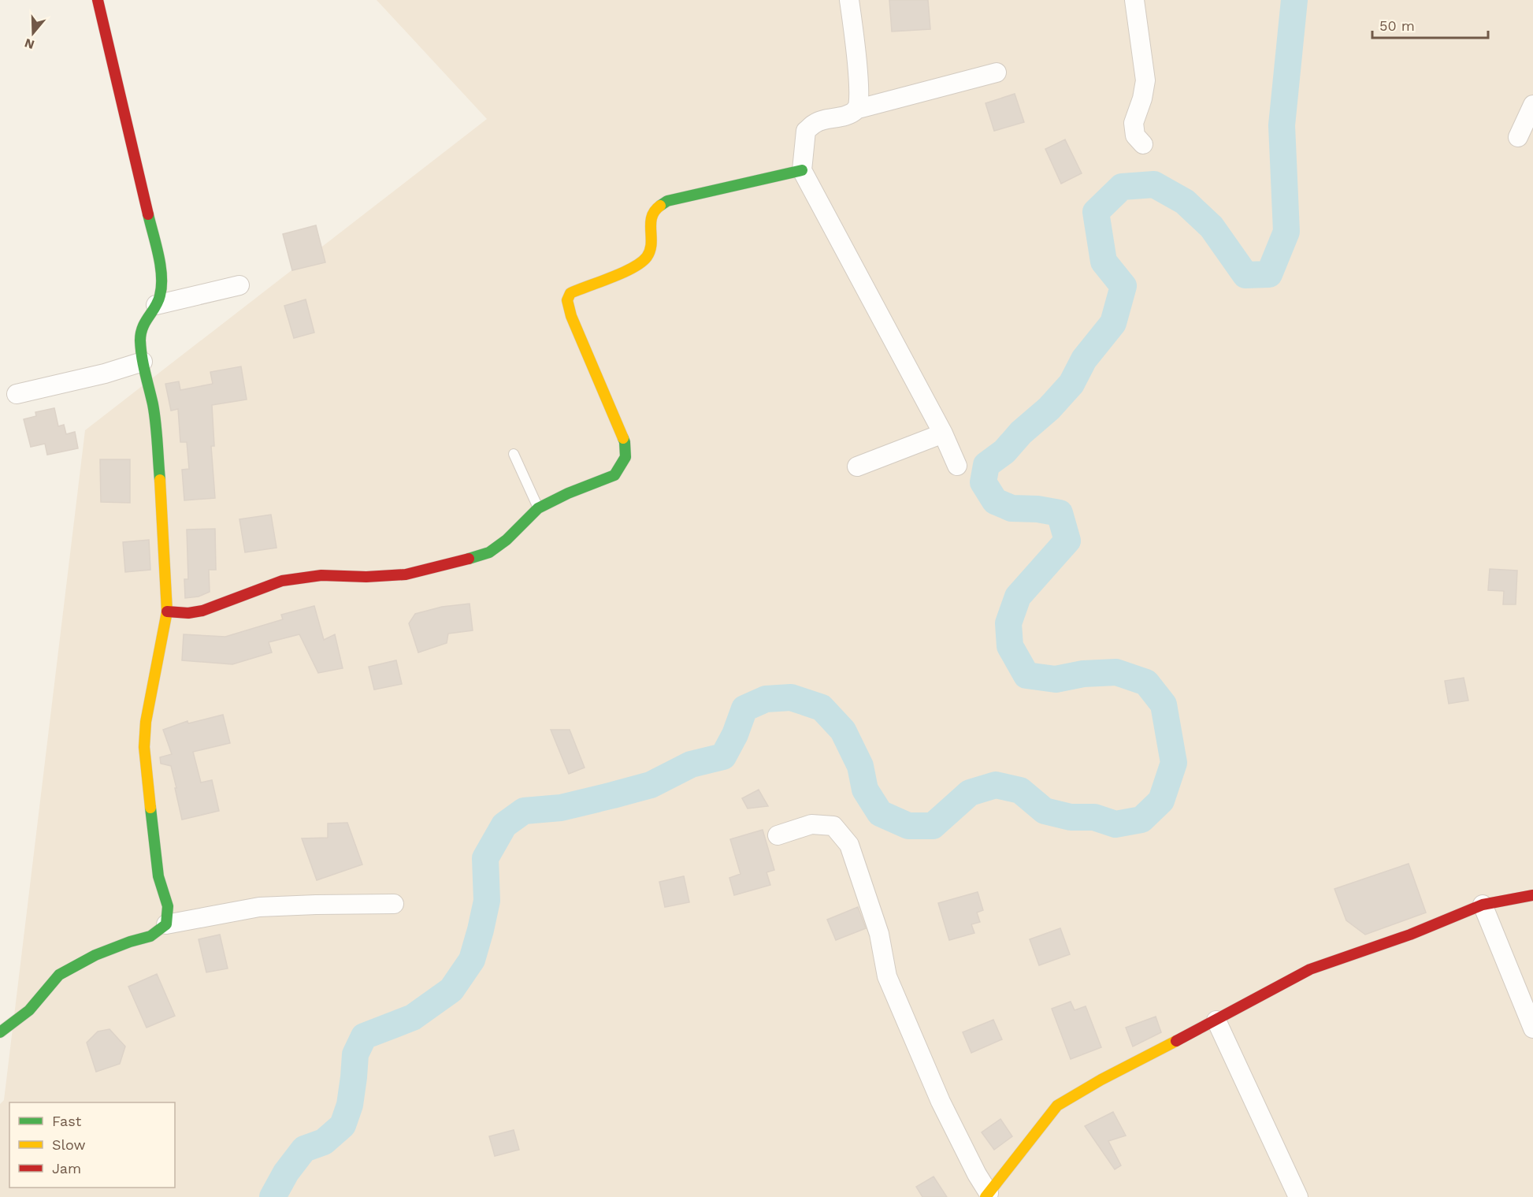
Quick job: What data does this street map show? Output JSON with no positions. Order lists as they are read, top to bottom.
{
  "legend": ["Fast", "Slow", "Jam"],
  "scale_bar": "50 m",
  "north": "bottom"
}
